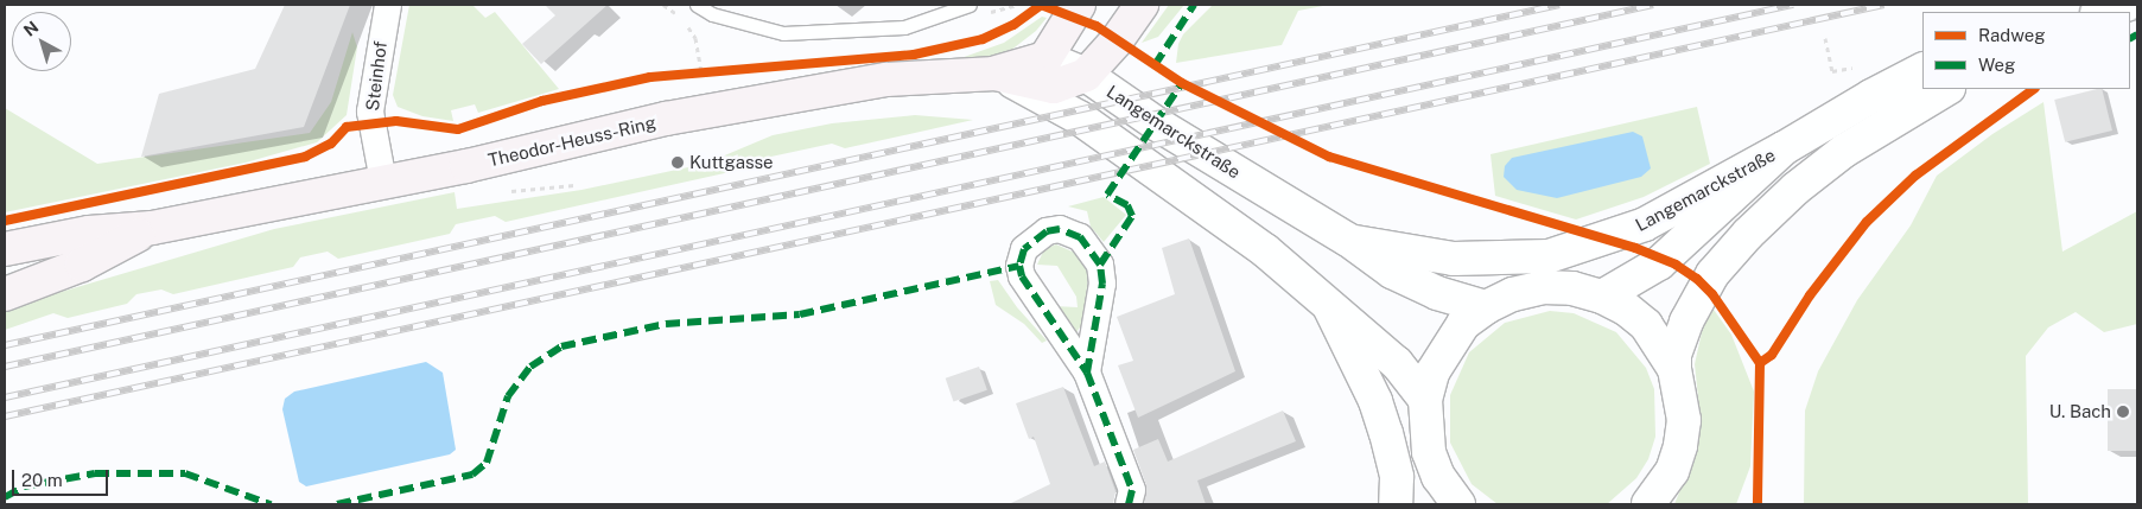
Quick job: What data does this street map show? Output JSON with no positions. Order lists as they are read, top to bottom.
{
  "streets": {
    "main road": ["Langemarckstraße", "Theodor-Heuss-Ring"],
    "street": ["Steinhof"]
  },
  "crossings": [
    ["Steinhof", "Theodor-Heuss-Ring"],
    ["Langemarckstraße", "Theodor-Heuss-Ring"]
  ],
  "places": ["Kuttgasse", "U. Bach"],
  "legend": ["Radweg", "Weg"],
  "scale_bar": "20 m",
  "north": "top left"
}
